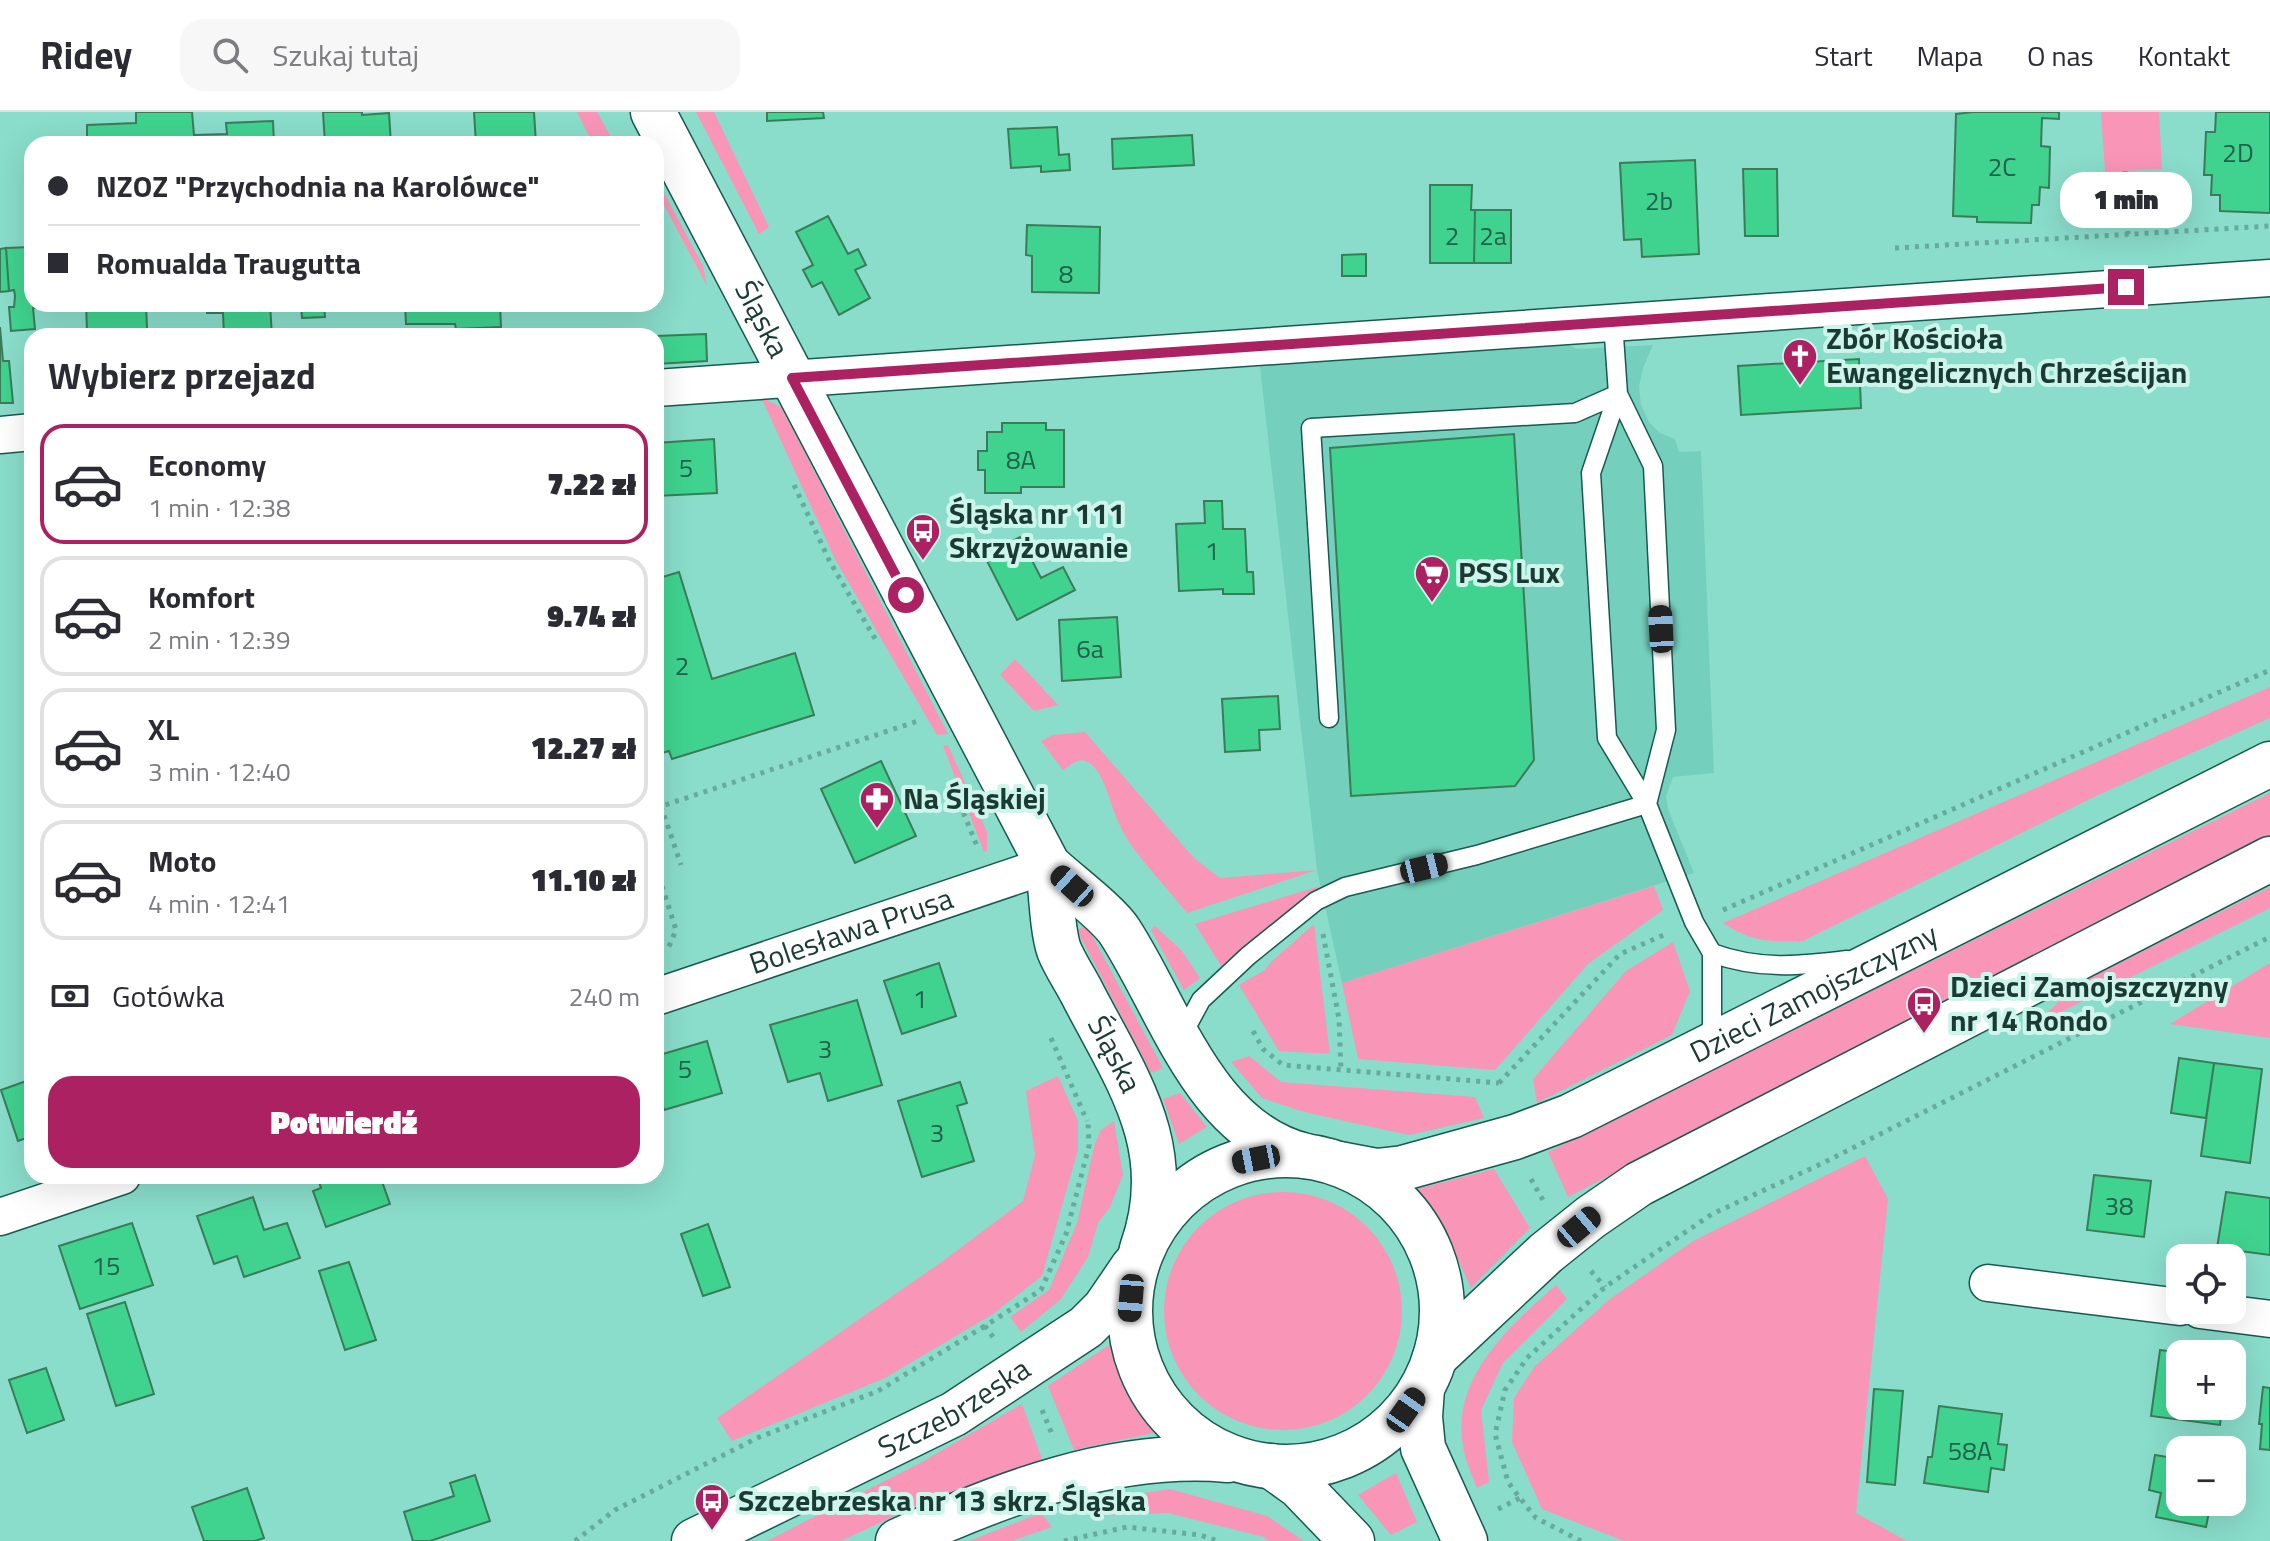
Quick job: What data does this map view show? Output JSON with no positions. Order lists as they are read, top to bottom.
{
  "streets": {
    "main road": ["Śląska", "Dzieci Zamojszczyzny", "Szczebrzeska"],
    "street": ["Bolesława Prusa"]
  },
  "crossings": [
    ["Śląska", "Bolesława Prusa"],
    ["Śląska", "Dzieci Zamojszczyzny"],
    ["Śląska", "Szczebrzeska"],
    ["Dzieci Zamojszczyzny", "Szczebrzeska"]
  ],
  "places": {
    "church": ["Zbór Kościoła Ewangelicznych Chrześcijan"],
    "bus stop": ["Śląska nr 111 Skrzyżowanie", "Dzieci Zamojszczyzny nr 14 Rondo", "Szczebrzeska nr 13 skrz. Śląska"],
    "supermarket": ["PSS Lux"],
    "pharmacy": ["Na Śląskiej"]
  },
  "house_numbers": [
    "2D",
    "2C",
    "2b",
    "2",
    "2a",
    "8",
    "8A",
    "5",
    "1",
    "6a",
    "2",
    "1",
    "3",
    "5",
    "3",
    "38",
    "15",
    "58A"
  ],
  "page": {
    "header": "Ridey",
    "search": "Szukaj tutaj",
    "nav": [
      "Start",
      "Mapa",
      "O nas",
      "Kontakt"
    ],
    "banner": ["NZOZ \"Przychodnia na Karolówce\"", "Romualda Traugutta"],
    "bubble": "1 min",
    "heading": "Wybierz przejazd",
    "list": [
      {
        "name": "Economy",
        "note": "1 min · 12:38",
        "value": "7.22 zł"
      },
      {
        "name": "Komfort",
        "note": "2 min · 12:39",
        "value": "9.74 zł"
      },
      {
        "name": "XL",
        "note": "3 min · 12:40",
        "value": "12.27 zł"
      },
      {
        "name": "Moto",
        "note": "4 min · 12:41",
        "value": "11.10 zł"
      }
    ],
    "pay": ["Gotówka", "240 m"],
    "buttons": "Potwierdź",
    "map_buttons": ["+", "−"]
  }
}
